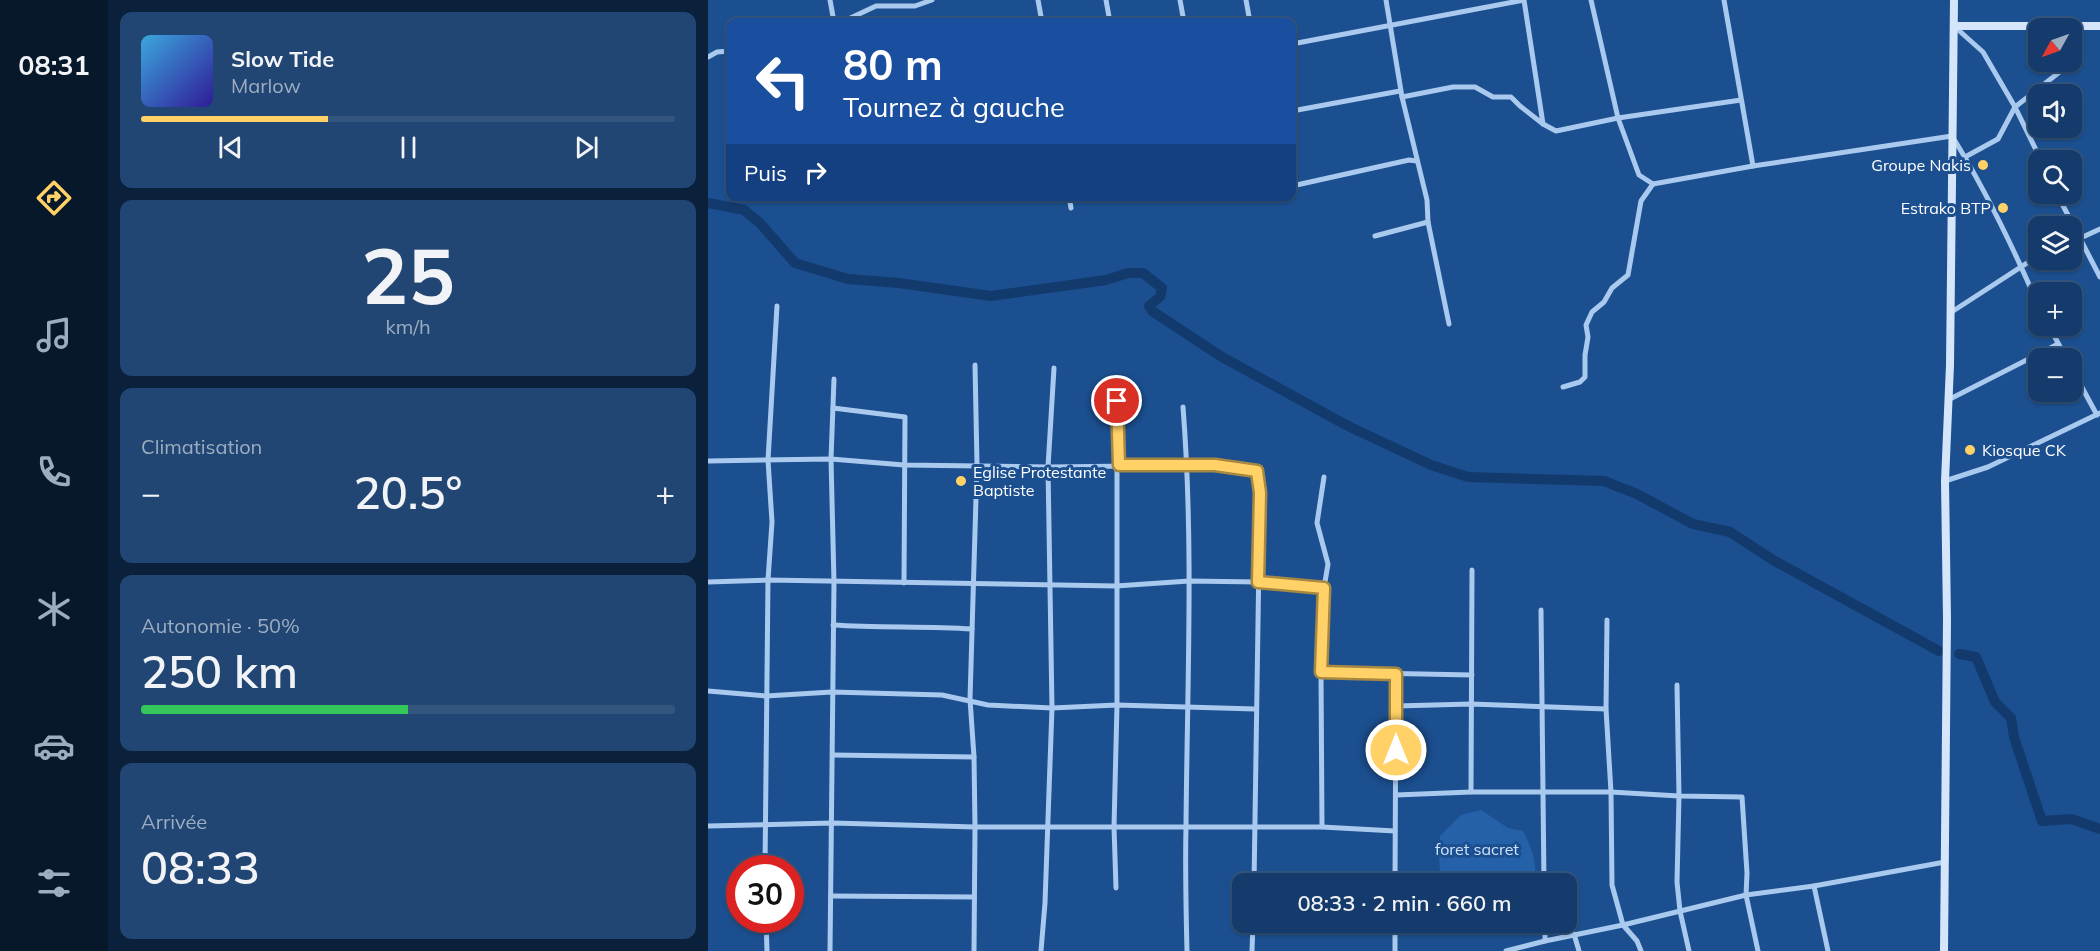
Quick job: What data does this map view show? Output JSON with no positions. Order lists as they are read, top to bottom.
{
  "parks": ["foret sacret"],
  "places": [
    "Groupe Nakis",
    "Estrako BTP",
    "Kiosque CK",
    "Eglise Protestante Baptiste"
  ],
  "north": "bottom left",
  "page": {
    "tabs": "08:31",
    "map_buttons": ["+", "−"],
    "turn": ["80 m", "Tournez à gauche"],
    "song": ["Slow Tide", "Marlow"],
    "then": "Puis",
    "tile": [
      ["25", "km/h"],
      "Climatisation",
      ["Autonomie · 50%", "250 km"],
      ["Arrivée", "08:33"]
    ],
    "heat": ["−", "20.5°", "+"],
    "limit": "30",
    "trip": "08:33 · 2 min · 660 m"
  }
}
